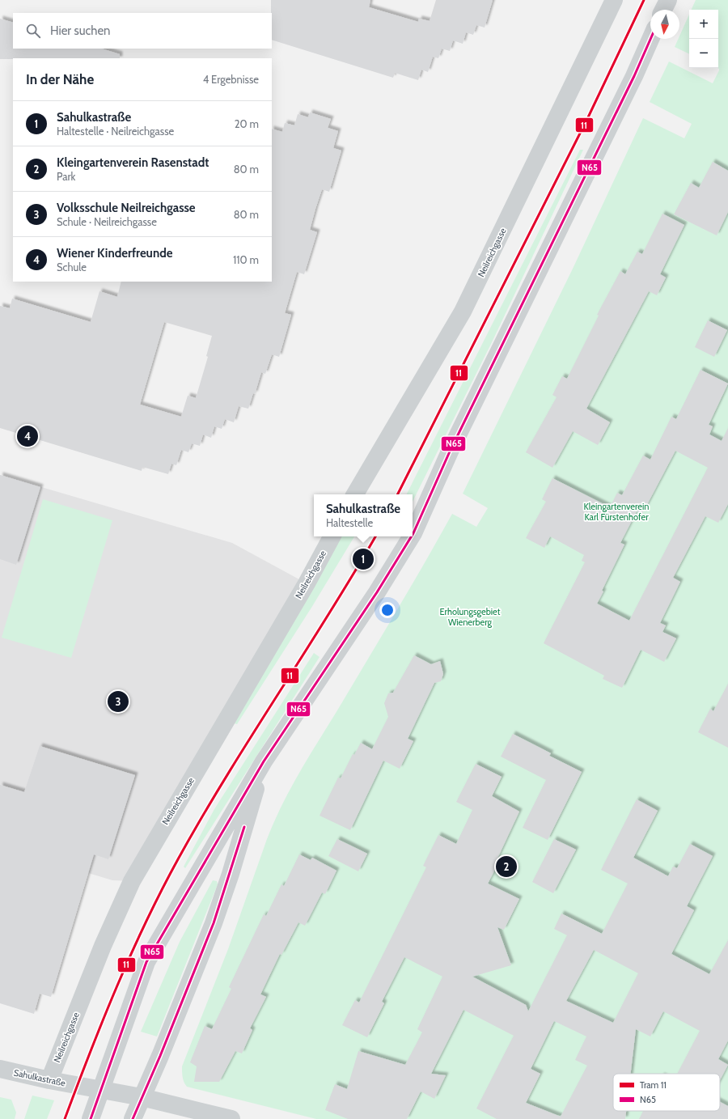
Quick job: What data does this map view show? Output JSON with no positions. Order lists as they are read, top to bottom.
{
  "streets": {
    "street": ["Neilreichgasse", "Sahulkastraße"]
  },
  "crossings": [
    ["Neilreichgasse", "Sahulkastraße"]
  ],
  "parks": ["Kleingartenverein Karl Fürstenhofer", "Erholungsgebiet Wienerberg"],
  "lines": ["tram line 11", "transit line N65"],
  "legend": ["Tram 11", "N65"],
  "north": "bottom",
  "page": {
    "map_buttons": ["+", "−"],
    "search": "Hier suchen",
    "heading": ["In der Nähe", "4 Ergebnisse"],
    "list": [
      {
        "mark": "1",
        "name": "Sahulkastraße",
        "note": "Haltestelle · Neilreichgasse",
        "value": "20 m"
      },
      {
        "mark": "2",
        "name": "Kleingartenverein Rasenstadt",
        "note": "Park",
        "value": "80 m"
      },
      {
        "mark": "3",
        "name": "Volksschule Neilreichgasse",
        "note": "Schule · Neilreichgasse",
        "value": "80 m"
      },
      {
        "mark": "4",
        "name": "Wiener Kinderfreunde",
        "note": "Schule",
        "value": "110 m"
      }
    ],
    "pins": [
      "4",
      "1",
      "3",
      "2"
    ],
    "popup": ["Sahulkastraße", "Haltestelle"]
  }
}
